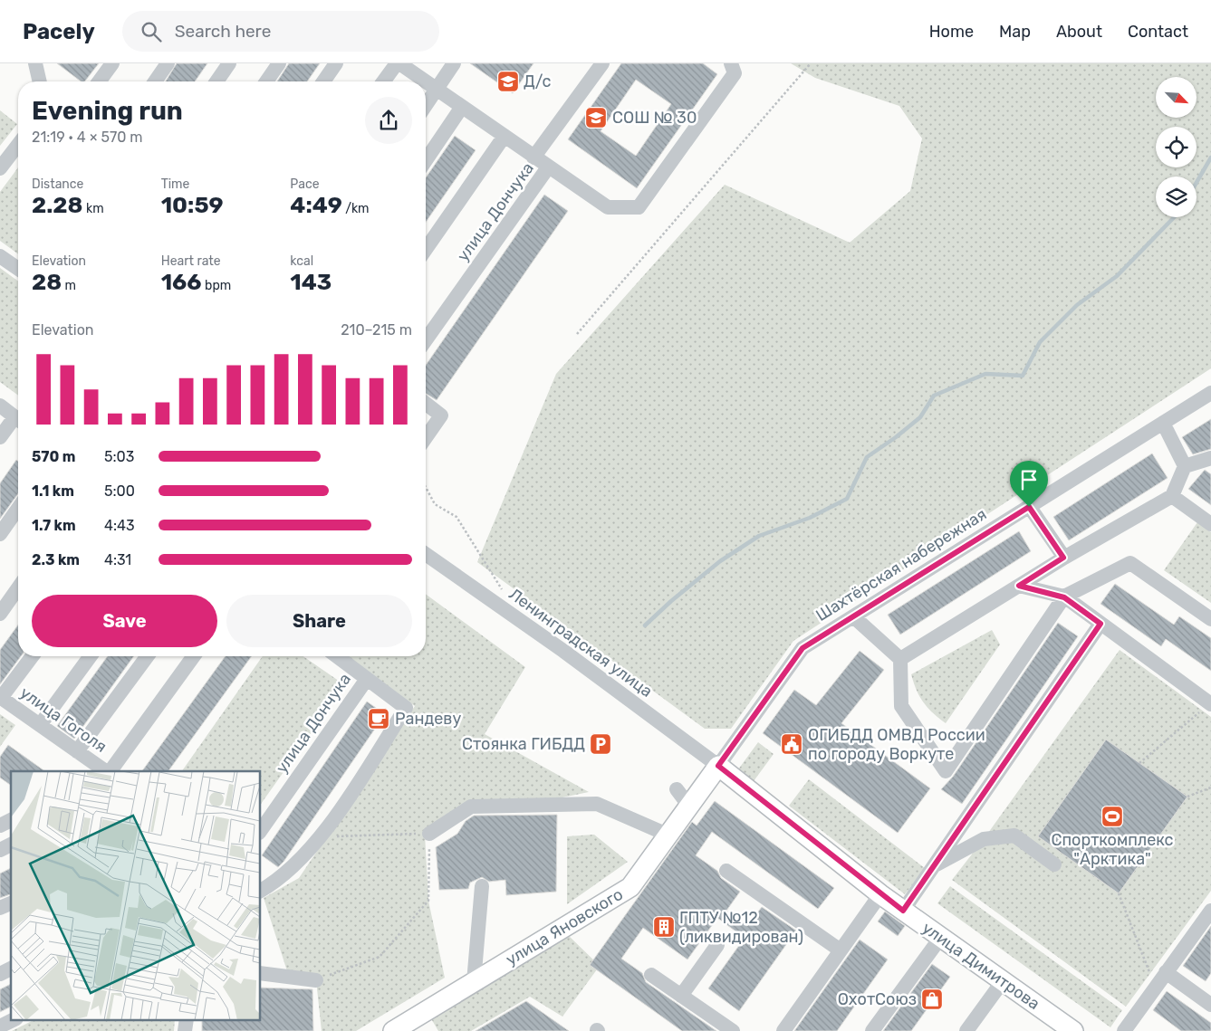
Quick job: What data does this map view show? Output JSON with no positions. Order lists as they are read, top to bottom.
{
  "streets": {
    "main road": ["улица Яновского", "улица Димитрова"],
    "street": [
      "улица Дончука",
      "Шахтёрская набережная",
      "Ленинградская улица",
      "улица Гоголя"
    ]
  },
  "crossings": [
    ["Шахтёрская набережная", "Ленинградская улица"],
    ["Шахтёрская набережная", "улица Яновского"],
    ["Шахтёрская набережная", "улица Димитрова"],
    ["Ленинградская улица", "улица Яновского"],
    ["Ленинградская улица", "улица Димитрова"],
    ["улица Яновского", "улица Димитрова"]
  ],
  "places": {
    "school or university": ["Д/с", "СОШ № 30"],
    "cafe": ["Рандеву"],
    "parking": ["Стоянка ГИБДД"],
    "public building": ["ОГИБДД ОМВД России по городу Воркуте"],
    "sports": ["Спорткомплекс \"Арктика\""],
    "building": ["ГПТУ №12 (ликвидирован)"],
    "shop": ["ОхотСоюз"]
  },
  "north": "bottom right",
  "page": {
    "header": "Pacely",
    "search": "Search here",
    "nav": [
      "Home",
      "Map",
      "About",
      "Contact"
    ],
    "heading": ["Evening run", "21:19 · 4 × 570 m"],
    "stats": [
      ["Distance", "2.28 km"],
      ["Time", "10:59"],
      ["Pace", "4:49 /km"],
      ["Elevation", "28 m"],
      ["Heart rate", "166 bpm"],
      ["kcal", "143"]
    ],
    "chart": ["Elevation", "210–215 m"],
    "list": [
      {
        "name": "570 m",
        "note": "5:03"
      },
      {
        "name": "1.1 km",
        "note": "5:00"
      },
      {
        "name": "1.7 km",
        "note": "4:43"
      },
      {
        "name": "2.3 km",
        "note": "4:31"
      }
    ],
    "buttons": ["Save", "Share"]
  }
}
